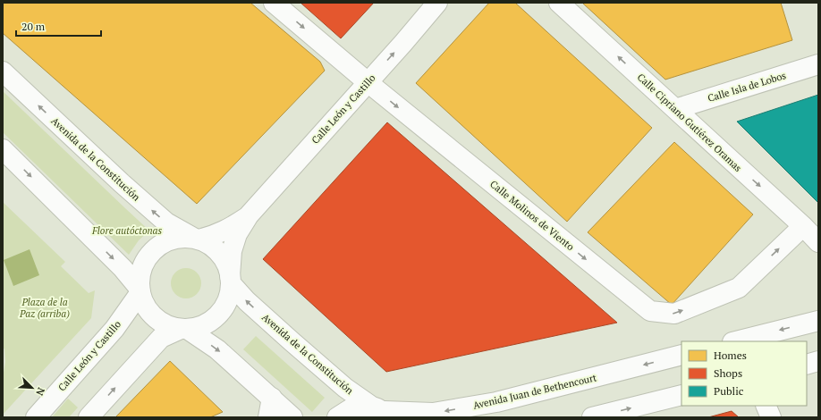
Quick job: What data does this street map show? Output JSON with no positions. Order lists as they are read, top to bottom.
{
  "streets": {
    "main road": [
      "Calle Isla de Lobos",
      "Calle León y Castillo",
      "Calle Cipriano Gutiérez Oramas",
      "Avenida de la Constitución",
      "Calle Molinos de Viento",
      "Avenida Juan de Bethencourt"
    ]
  },
  "crossings": [
    ["Calle Isla de Lobos", "Calle Cipriano Gutiérez Oramas"],
    ["Calle León y Castillo", "Avenida de la Constitución"],
    ["Calle León y Castillo", "Calle Molinos de Viento"],
    ["Calle Cipriano Gutiérez Oramas", "Calle Molinos de Viento"],
    ["Avenida de la Constitución", "Avenida Juan de Bethencourt"]
  ],
  "one_way": ["Calle Molinos de Viento"],
  "parks": ["Flore autóctonas", "Plaza de la Paz (arriba)"],
  "legend": ["Homes", "Shops", "Public"],
  "scale_bar": "20 m",
  "north": "bottom right"
}
